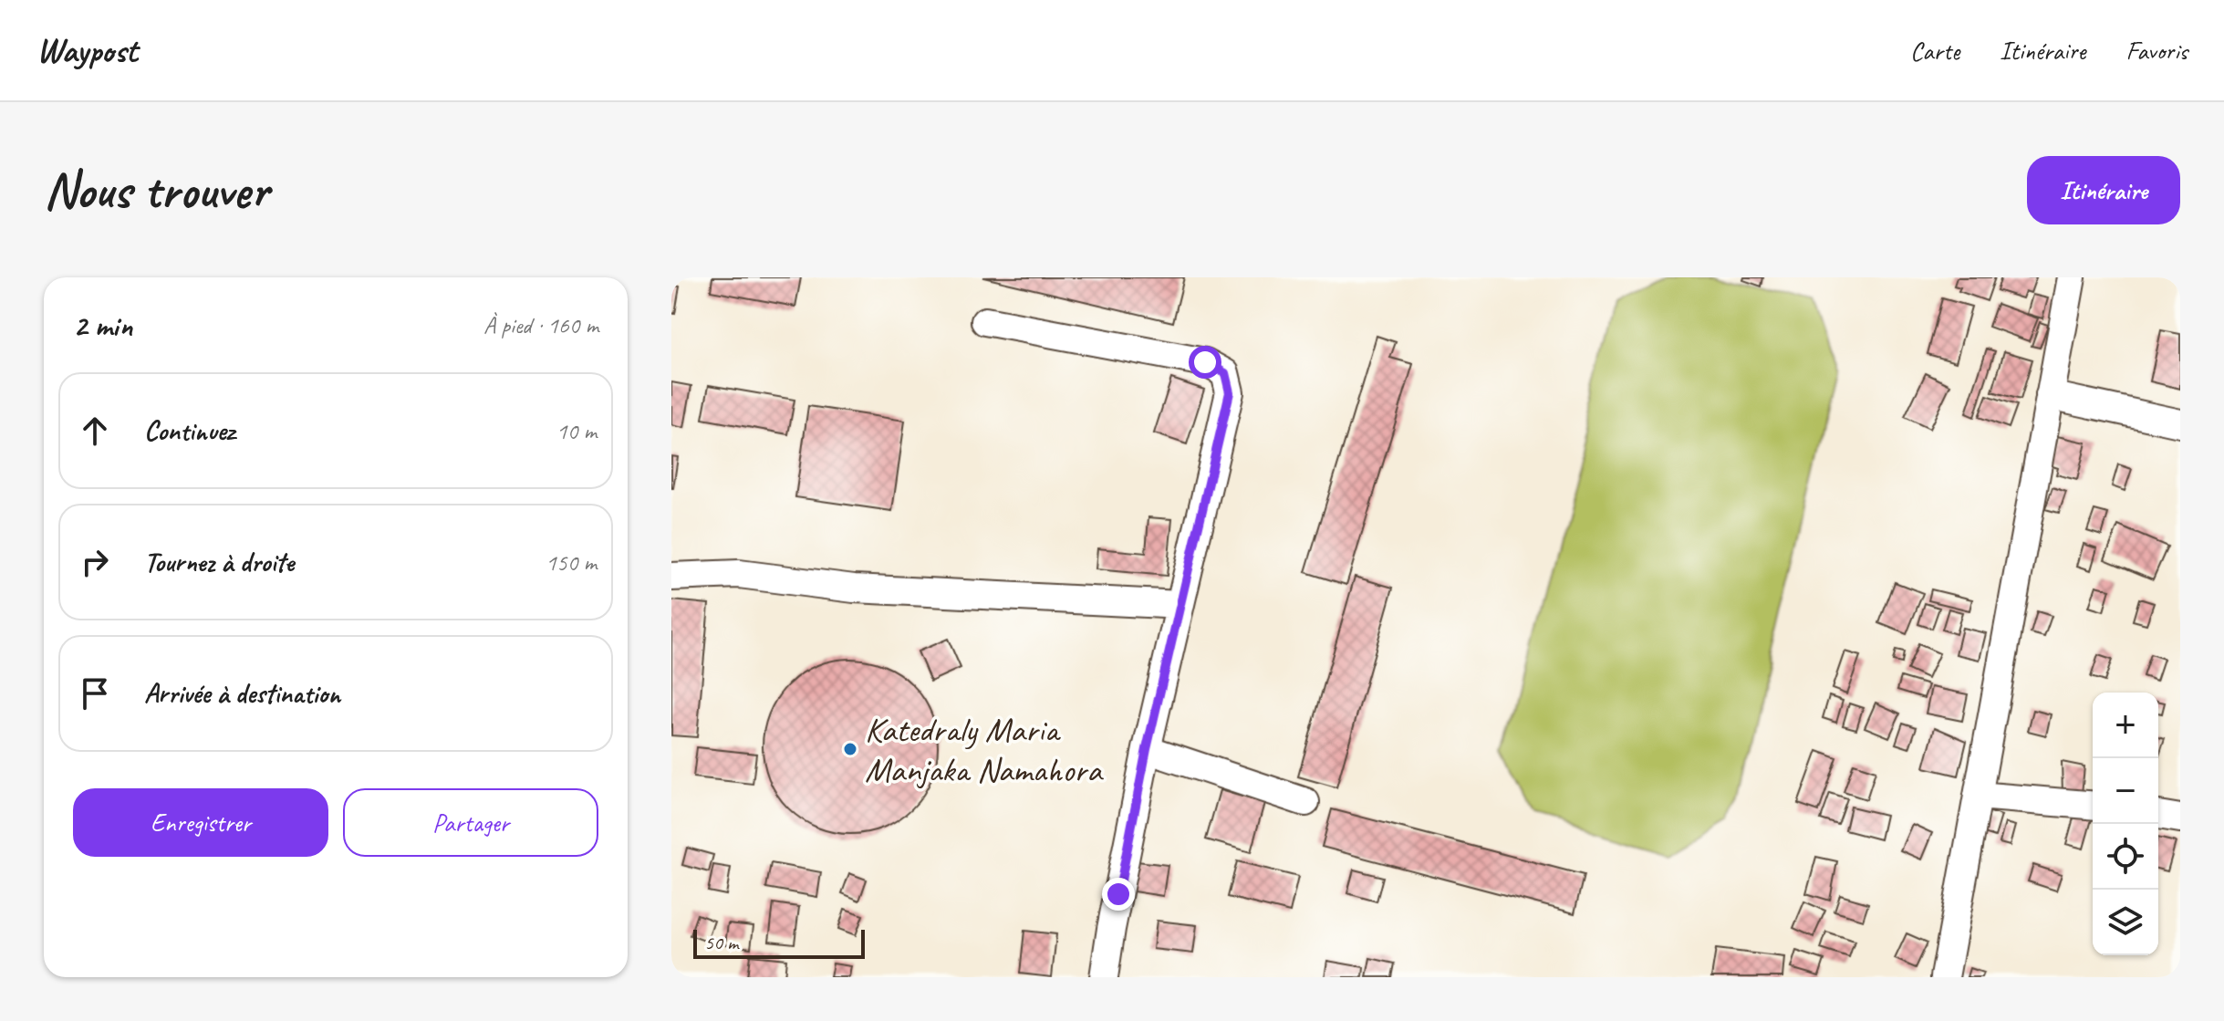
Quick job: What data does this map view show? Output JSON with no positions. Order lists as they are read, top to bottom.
{
  "places": ["Katedraly Maria Manjaka Namahora"],
  "scale_bar": "50 m",
  "page": {
    "header": "Waypost",
    "nav": ["Carte", "Itinéraire", "Favoris"],
    "buttons": [
      "Itinéraire",
      ["Enregistrer", "Partager"]
    ],
    "title": "Nous trouver",
    "heading": ["2 min", "À pied · 160 m"],
    "list": [
      ["Continuez", "10 m"],
      ["Tournez à droite", "150 m"],
      "Arrivée à destination"
    ],
    "map_buttons": ["+", "−"],
    "scale": "50 m"
  }
}
